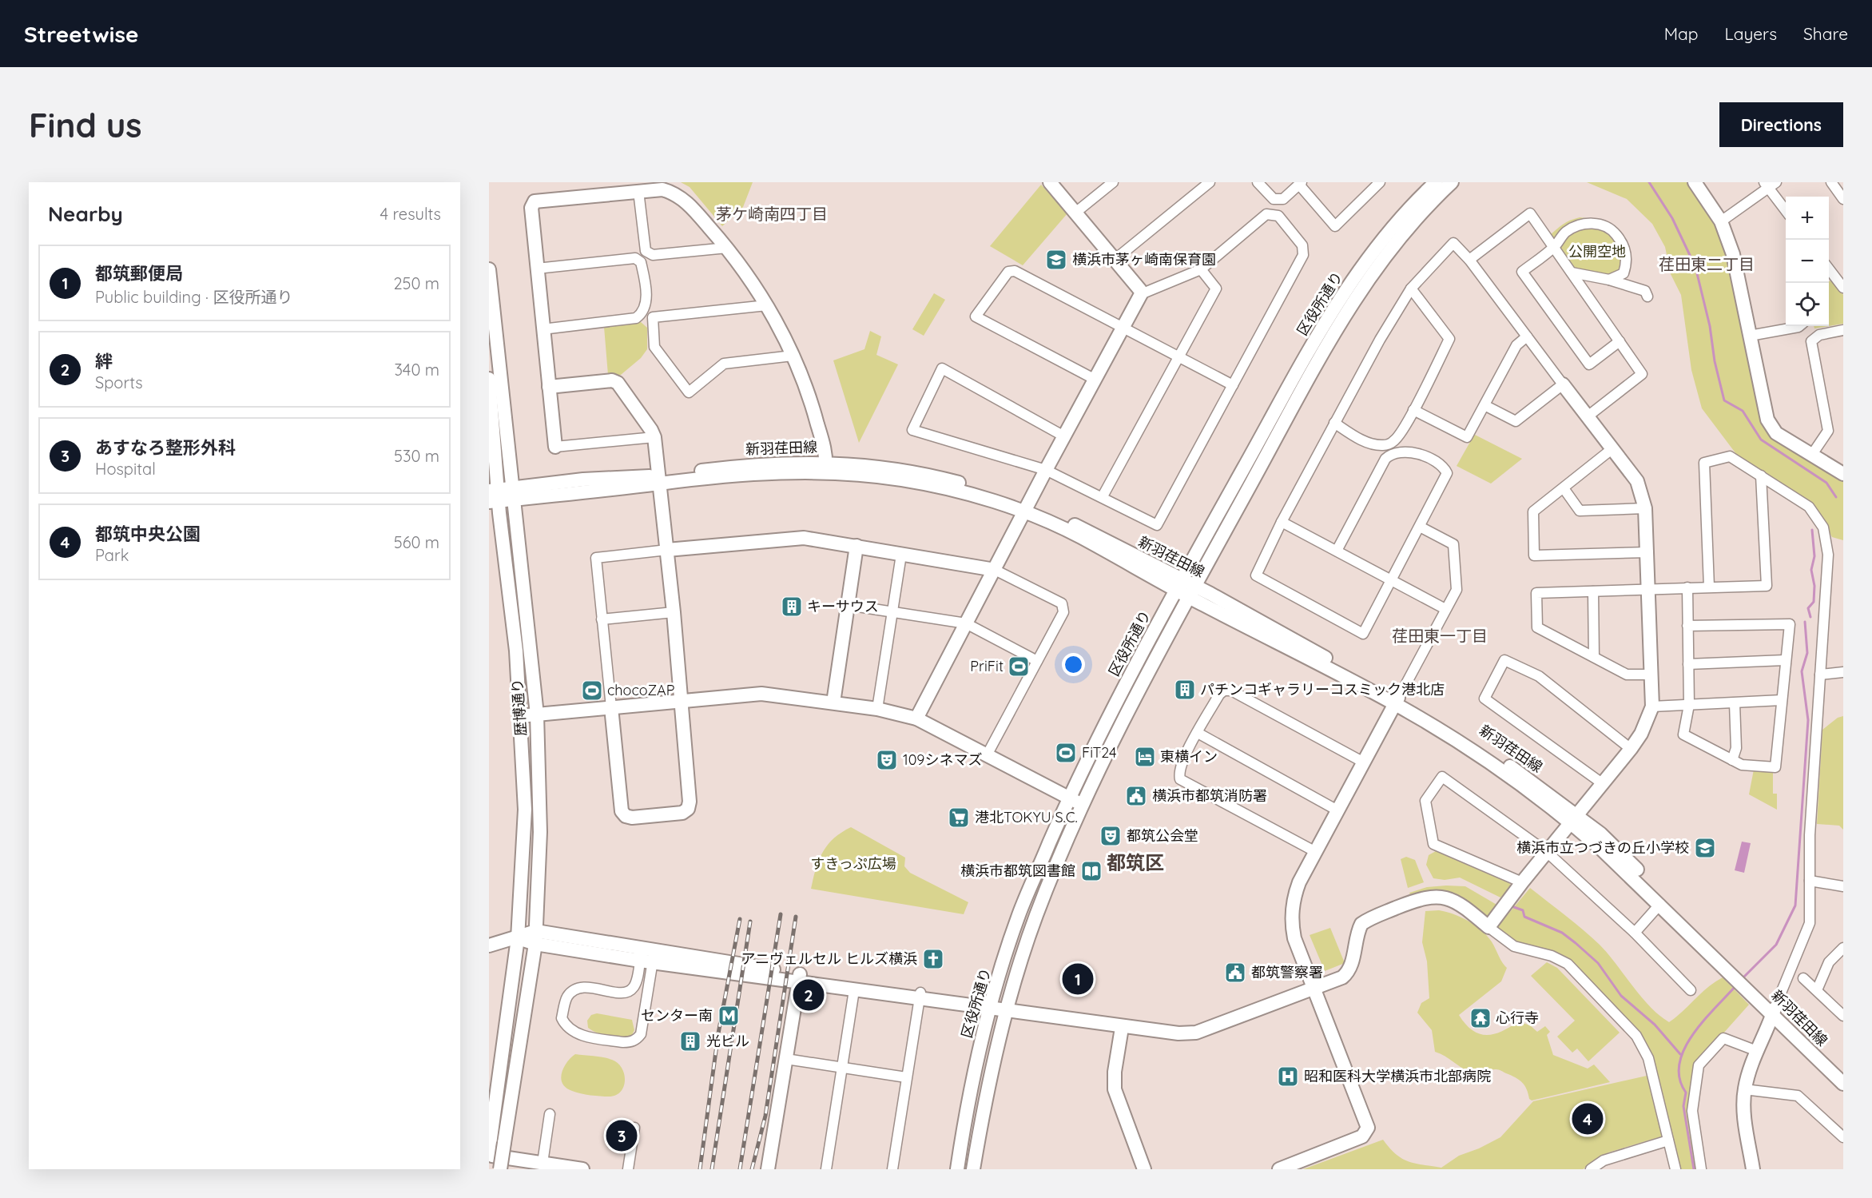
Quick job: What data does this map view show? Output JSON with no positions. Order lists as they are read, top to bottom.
{
  "streets": {
    "street": ["区役所通り", "新羽荏田線", "歴博通り"]
  },
  "crossings": [
    ["区役所通り", "新羽荏田線"],
    ["新羽荏田線", "歴博通り"]
  ],
  "districts": [
    "茅ケ崎南四丁目",
    "荏田東二丁目",
    "荏田東一丁目",
    "都筑区"
  ],
  "parks": ["公開空地", "すきっぷ広場"],
  "places": {
    "school or university": ["横浜市茅ヶ崎南保育園", "横浜市立つづきの丘小学校"],
    "building": ["キーサウス", "パチンコギャラリーコスミック港北店", "光ビル"],
    "sports": ["PriFit", "chocoZAP", "FiT24"],
    "hotel": ["東横イン"],
    "theatre": ["109シネマズ", "都筑公会堂"],
    "public building": ["横浜市都筑消防署", "都筑警察署"],
    "supermarket": ["港北TOKYU S.C."],
    "library": ["横浜市都筑図書館"],
    "church": ["アニヴェルセル ヒルズ横浜"],
    "metro station": ["センター南"],
    "temple": ["心行寺"],
    "hospital": ["昭和医科大学横浜市北部病院"]
  },
  "page": {
    "header": "Streetwise",
    "nav": ["Map", "Layers", "Share"],
    "buttons": "Directions",
    "title": "Find us",
    "heading": ["Nearby", "4 results"],
    "map_buttons": ["+", "−"],
    "list": [
      {
        "mark": "1",
        "name": "都筑郵便局",
        "note": "Public building · 区役所通り",
        "value": "250 m"
      },
      {
        "mark": "2",
        "name": "絆",
        "note": "Sports",
        "value": "340 m"
      },
      {
        "mark": "3",
        "name": "あすなろ整形外科",
        "note": "Hospital",
        "value": "530 m"
      },
      {
        "mark": "4",
        "name": "都筑中央公園",
        "note": "Park",
        "value": "560 m"
      }
    ],
    "pins": [
      "1",
      "2",
      "4",
      "3"
    ]
  }
}
